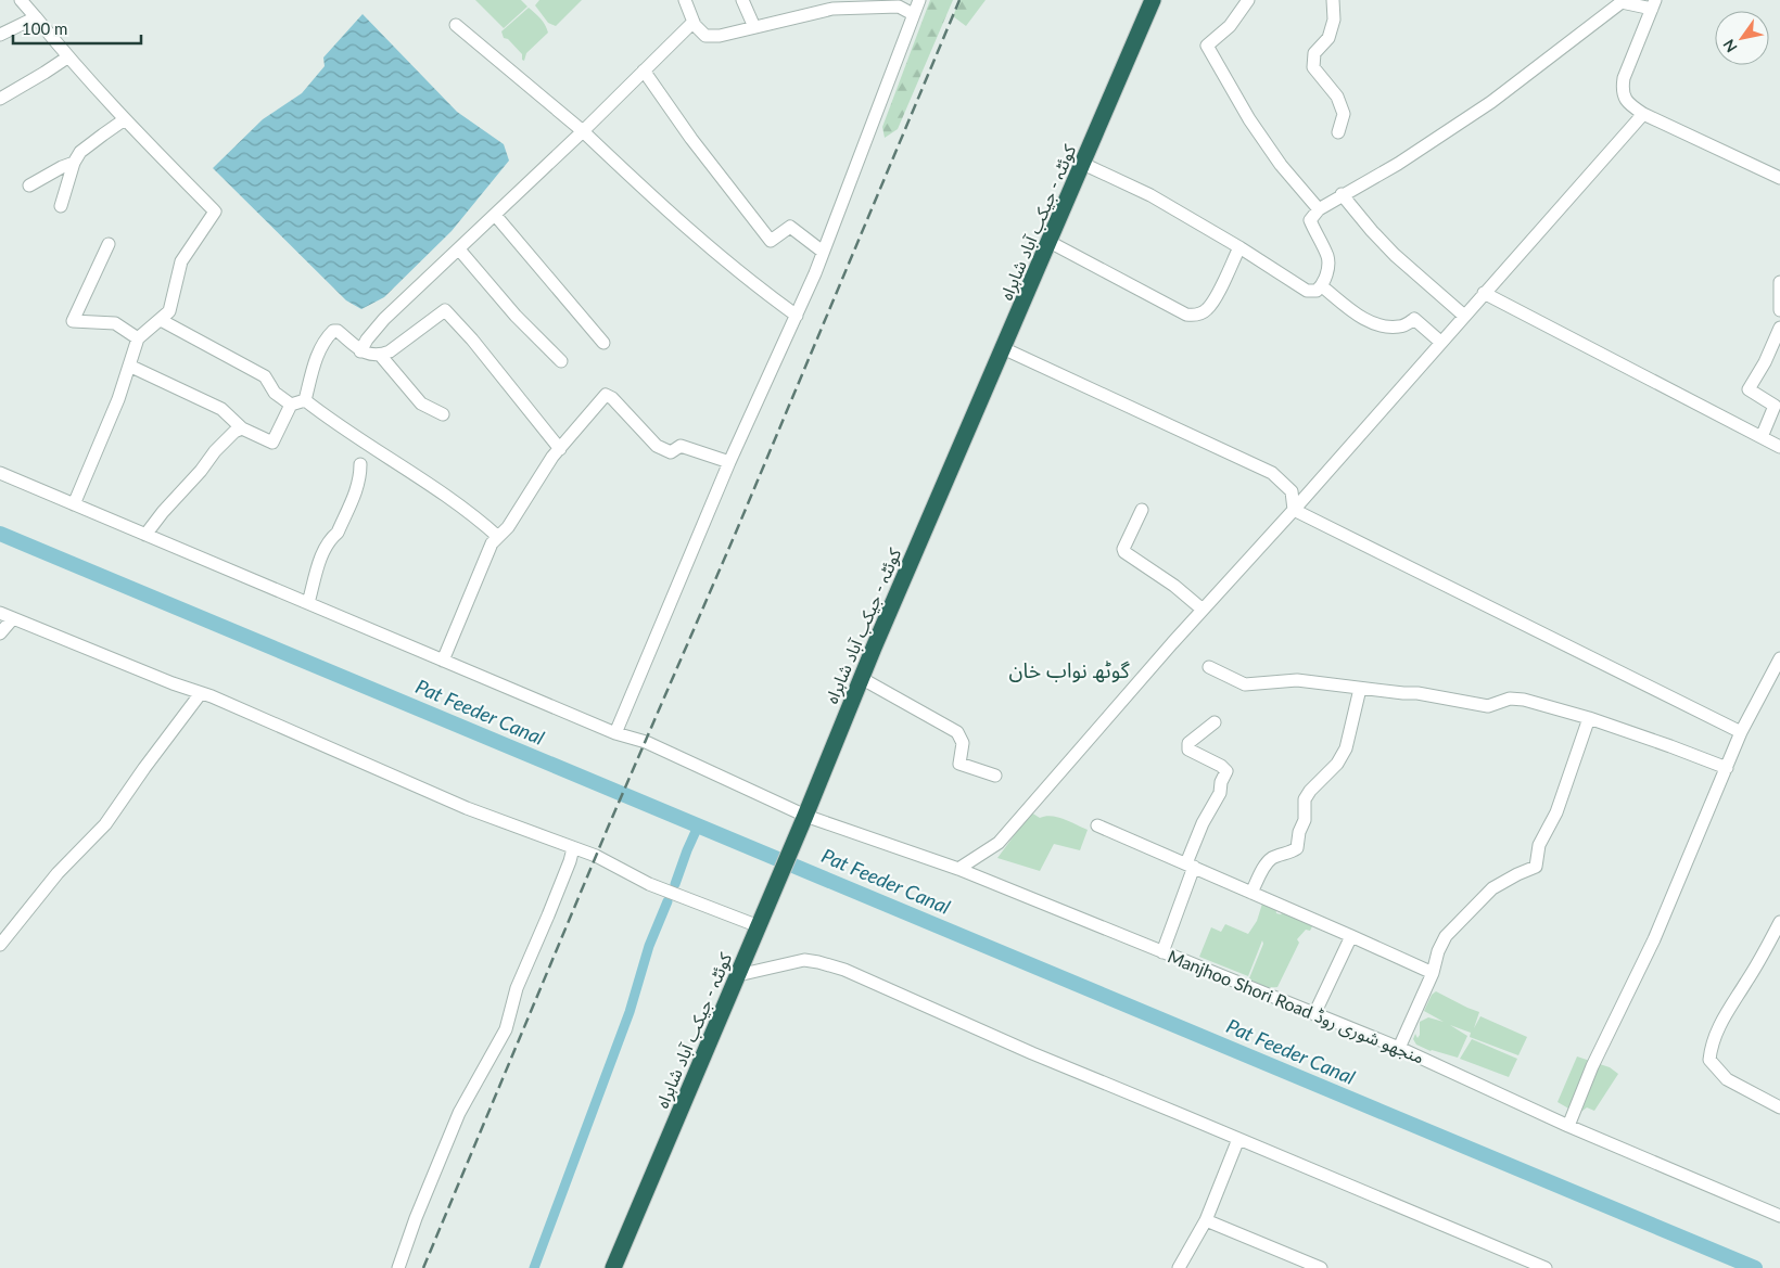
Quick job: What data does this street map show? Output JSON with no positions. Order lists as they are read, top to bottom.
{
  "streets": {
    "highway": ["کوئٹہ - جیکب آباد شاہراہ"],
    "street": ["Manjhoo Shori Road منجھو شوری روڈ"]
  },
  "crossings": [
    ["کوئٹہ - جیکب آباد شاہراہ", "Manjhoo Shori Road منجھو شوری روڈ"]
  ],
  "districts": ["گوٹھ نواب خان"],
  "water": ["Pat Feeder Canal"],
  "scale_bar": "100 m",
  "north": "bottom left"
}
